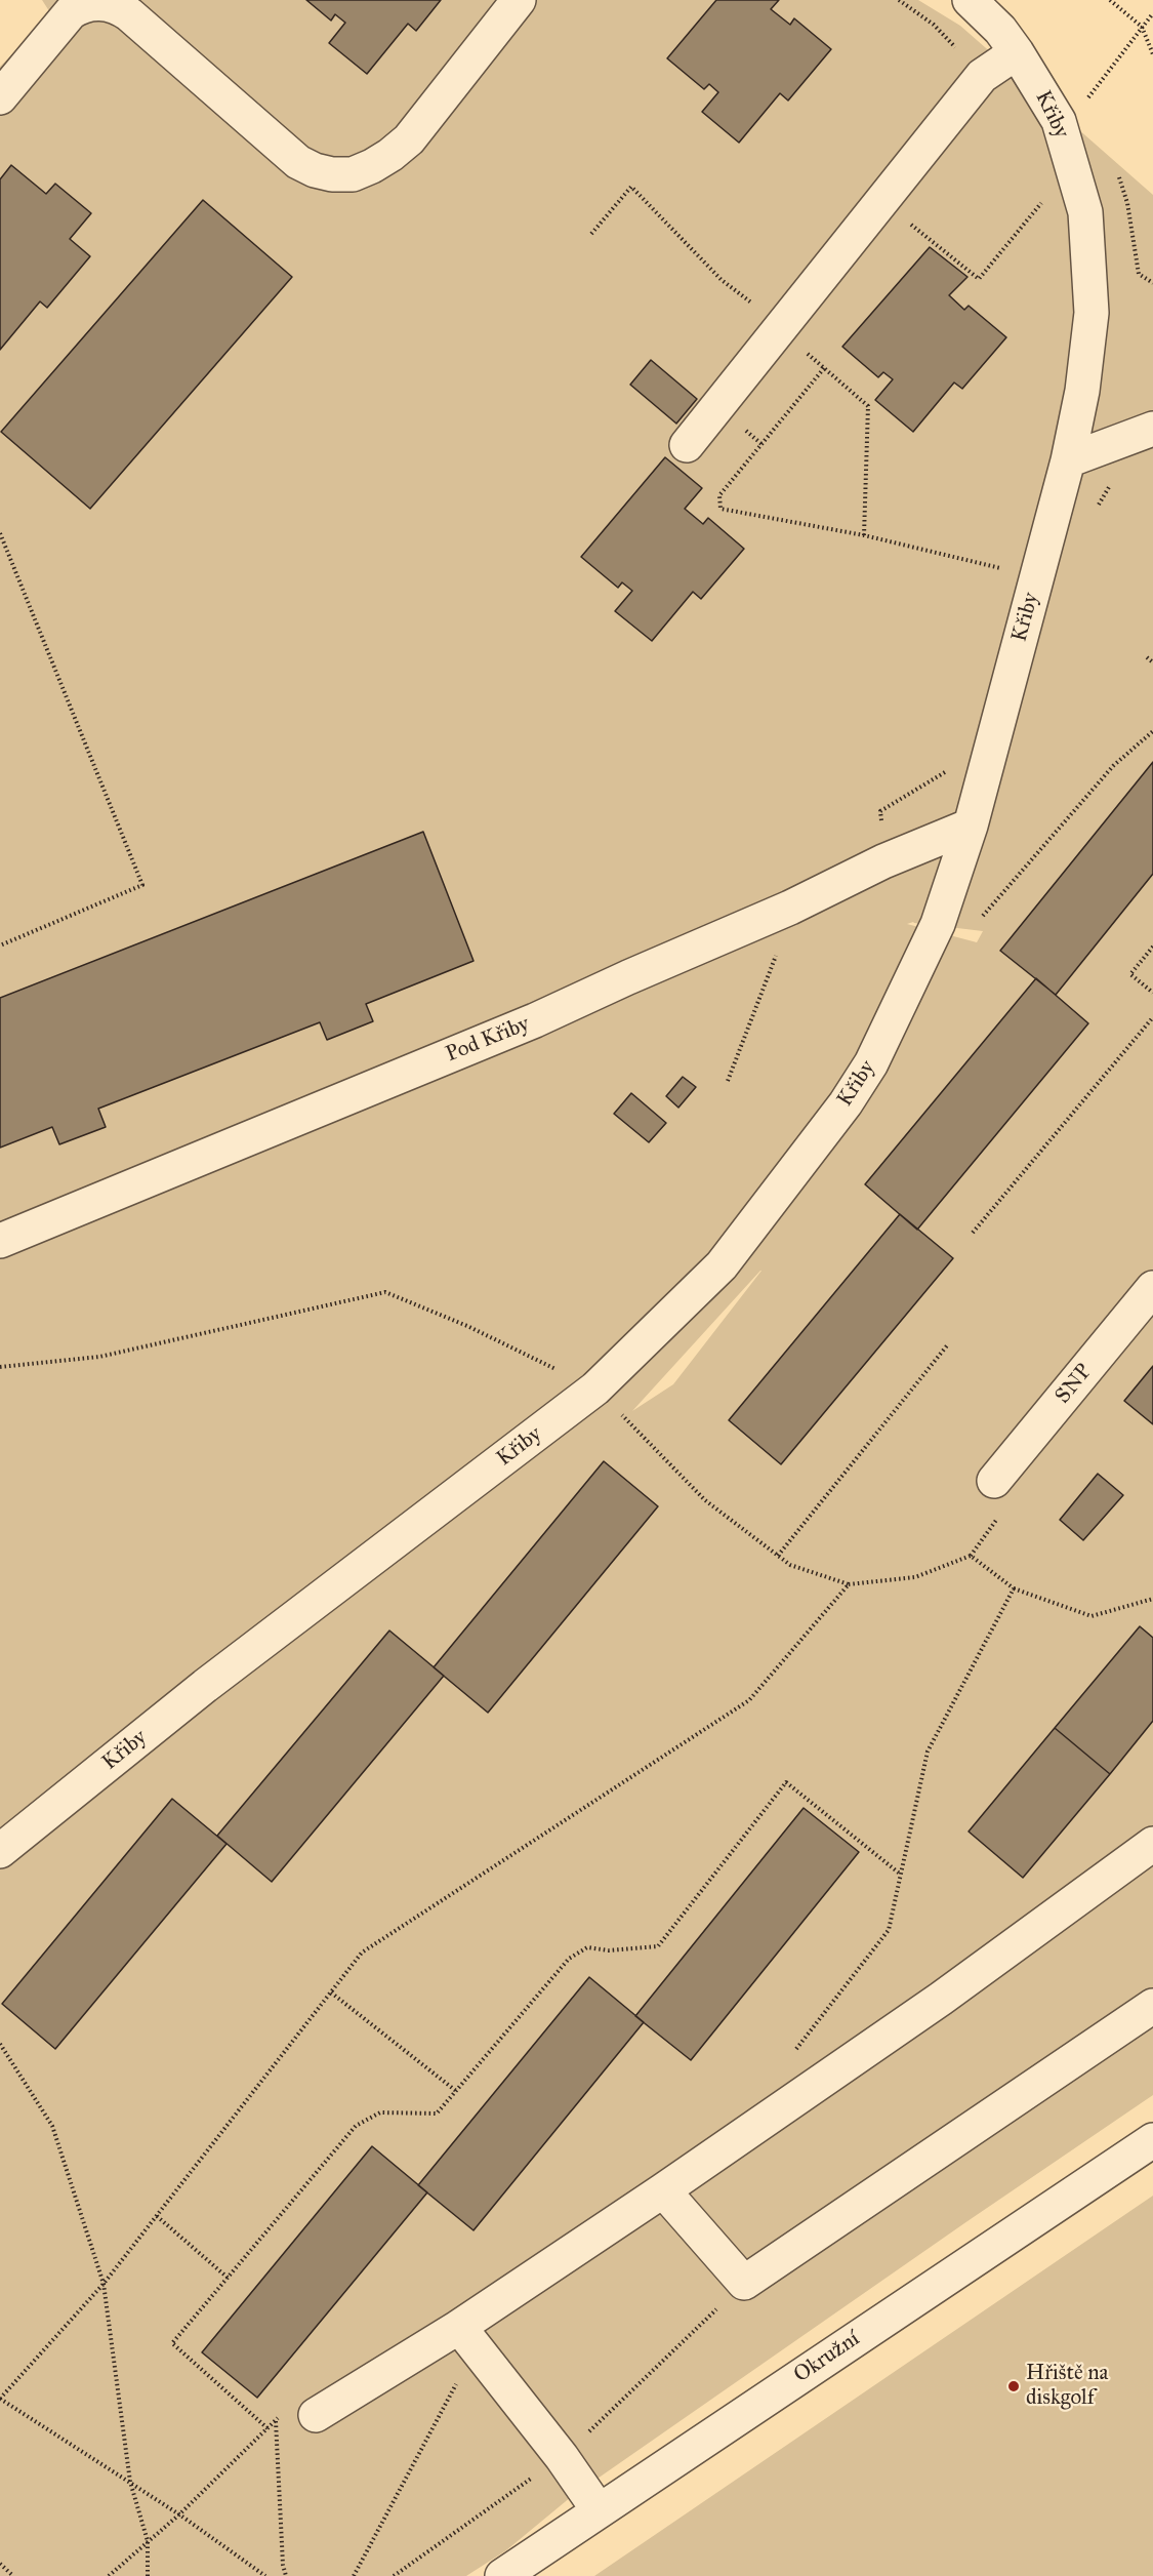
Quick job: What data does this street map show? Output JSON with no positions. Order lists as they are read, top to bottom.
{
  "streets": {
    "street": [
      "Křiby",
      "Pod Křiby",
      "SNP",
      "Okružní"
    ]
  },
  "crossings": [
    ["Křiby", "Pod Křiby"]
  ],
  "places": ["Hřiště na diskgolf"]
}
